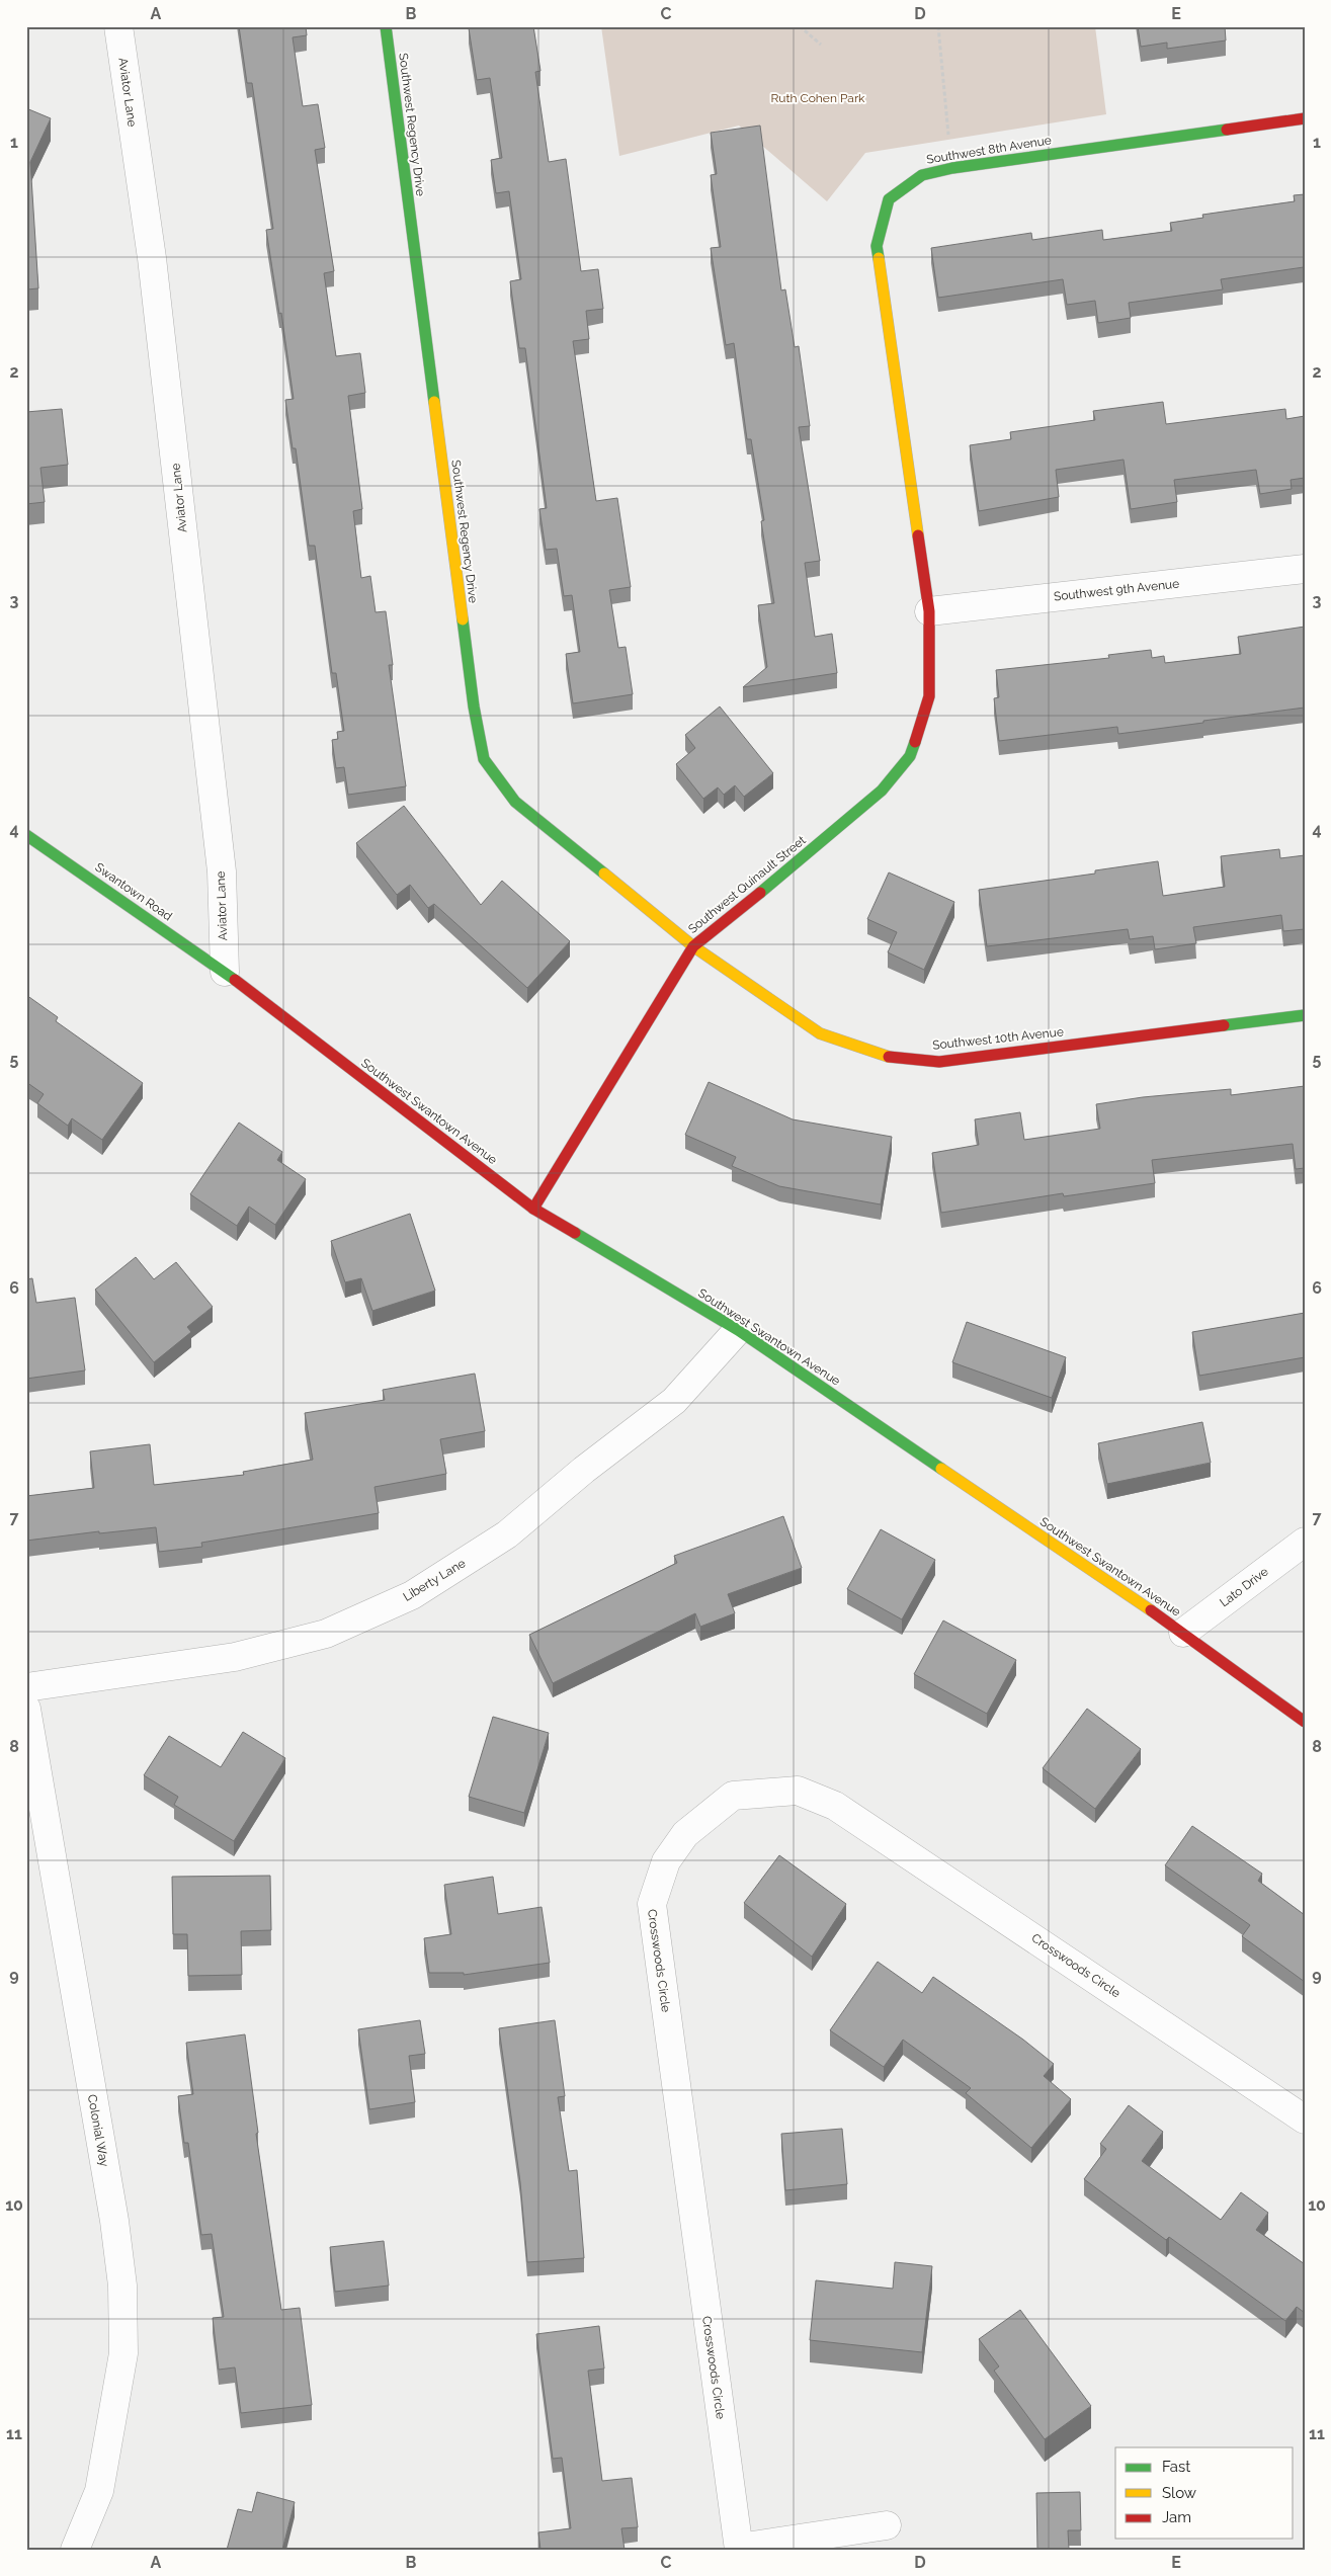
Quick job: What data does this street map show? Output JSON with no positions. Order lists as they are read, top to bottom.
{
  "streets": {
    "street": [
      "Aviator Lane",
      "Southwest Regency Drive",
      "Southwest 8th Avenue",
      "Southwest 9th Avenue",
      "Southwest Quinault Street",
      "Swantown Road",
      "Southwest 10th Avenue",
      "Southwest Swantown Avenue",
      "Liberty Lane",
      "Lato Drive",
      "Crosswoods Circle",
      "Colonial Way"
    ]
  },
  "crossings": [
    ["Aviator Lane", "Swantown Road"],
    ["Aviator Lane", "Southwest Swantown Avenue"],
    ["Southwest Regency Drive", "Southwest Quinault Street"],
    ["Southwest Regency Drive", "Southwest 10th Avenue"],
    ["Southwest 8th Avenue", "Southwest 9th Avenue"],
    ["Southwest 8th Avenue", "Southwest Quinault Street"],
    ["Southwest 9th Avenue", "Southwest Quinault Street"],
    ["Southwest Quinault Street", "Southwest 10th Avenue"],
    ["Southwest Quinault Street", "Southwest Swantown Avenue"],
    ["Swantown Road", "Southwest Swantown Avenue"],
    ["Southwest Swantown Avenue", "Liberty Lane"],
    ["Southwest Swantown Avenue", "Lato Drive"]
  ],
  "parks": ["Ruth Cohen Park"],
  "legend": ["Fast", "Slow", "Jam"],
  "grid": {
    "columns": [
      "A",
      "B",
      "C",
      "D",
      "E"
    ],
    "rows": [
      "1",
      "2",
      "3",
      "4",
      "5",
      "6",
      "7",
      "8",
      "9",
      "10",
      "11"
    ]
  }
}
